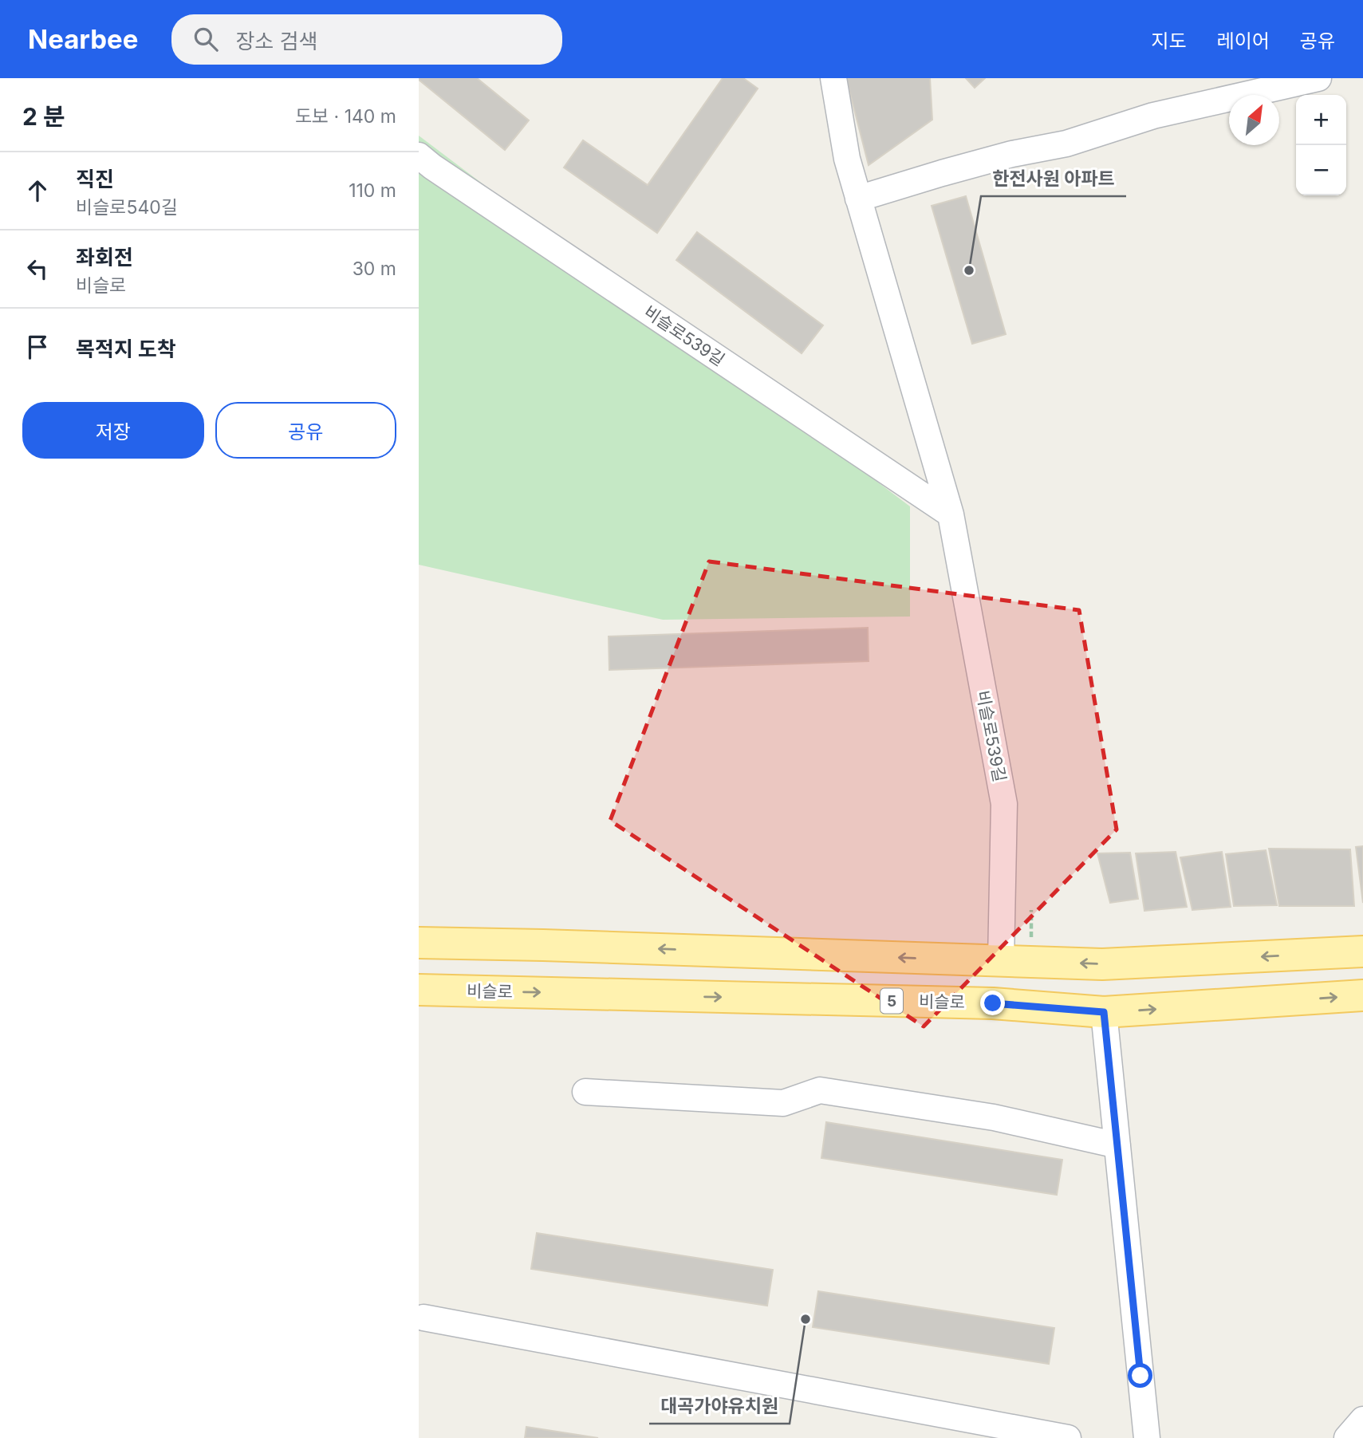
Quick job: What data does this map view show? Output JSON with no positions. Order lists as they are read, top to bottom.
{
  "streets": {
    "main road": ["비슬로", "5"],
    "street": ["비슬로539길"]
  },
  "places": ["한전사원 아파트", "대곡가야유치원"],
  "north": "top right",
  "page": {
    "header": "Nearbee",
    "search": "장소 검색",
    "nav": ["지도", "레이어", "공유"],
    "heading": ["2 분", "도보 · 140 m"],
    "map_buttons": ["+", "−"],
    "list": [
      ["직진", "비슬로540길", "110 m"],
      ["좌회전", "비슬로", "30 m"],
      "목적지 도착"
    ],
    "buttons": ["저장", "공유"]
  }
}
